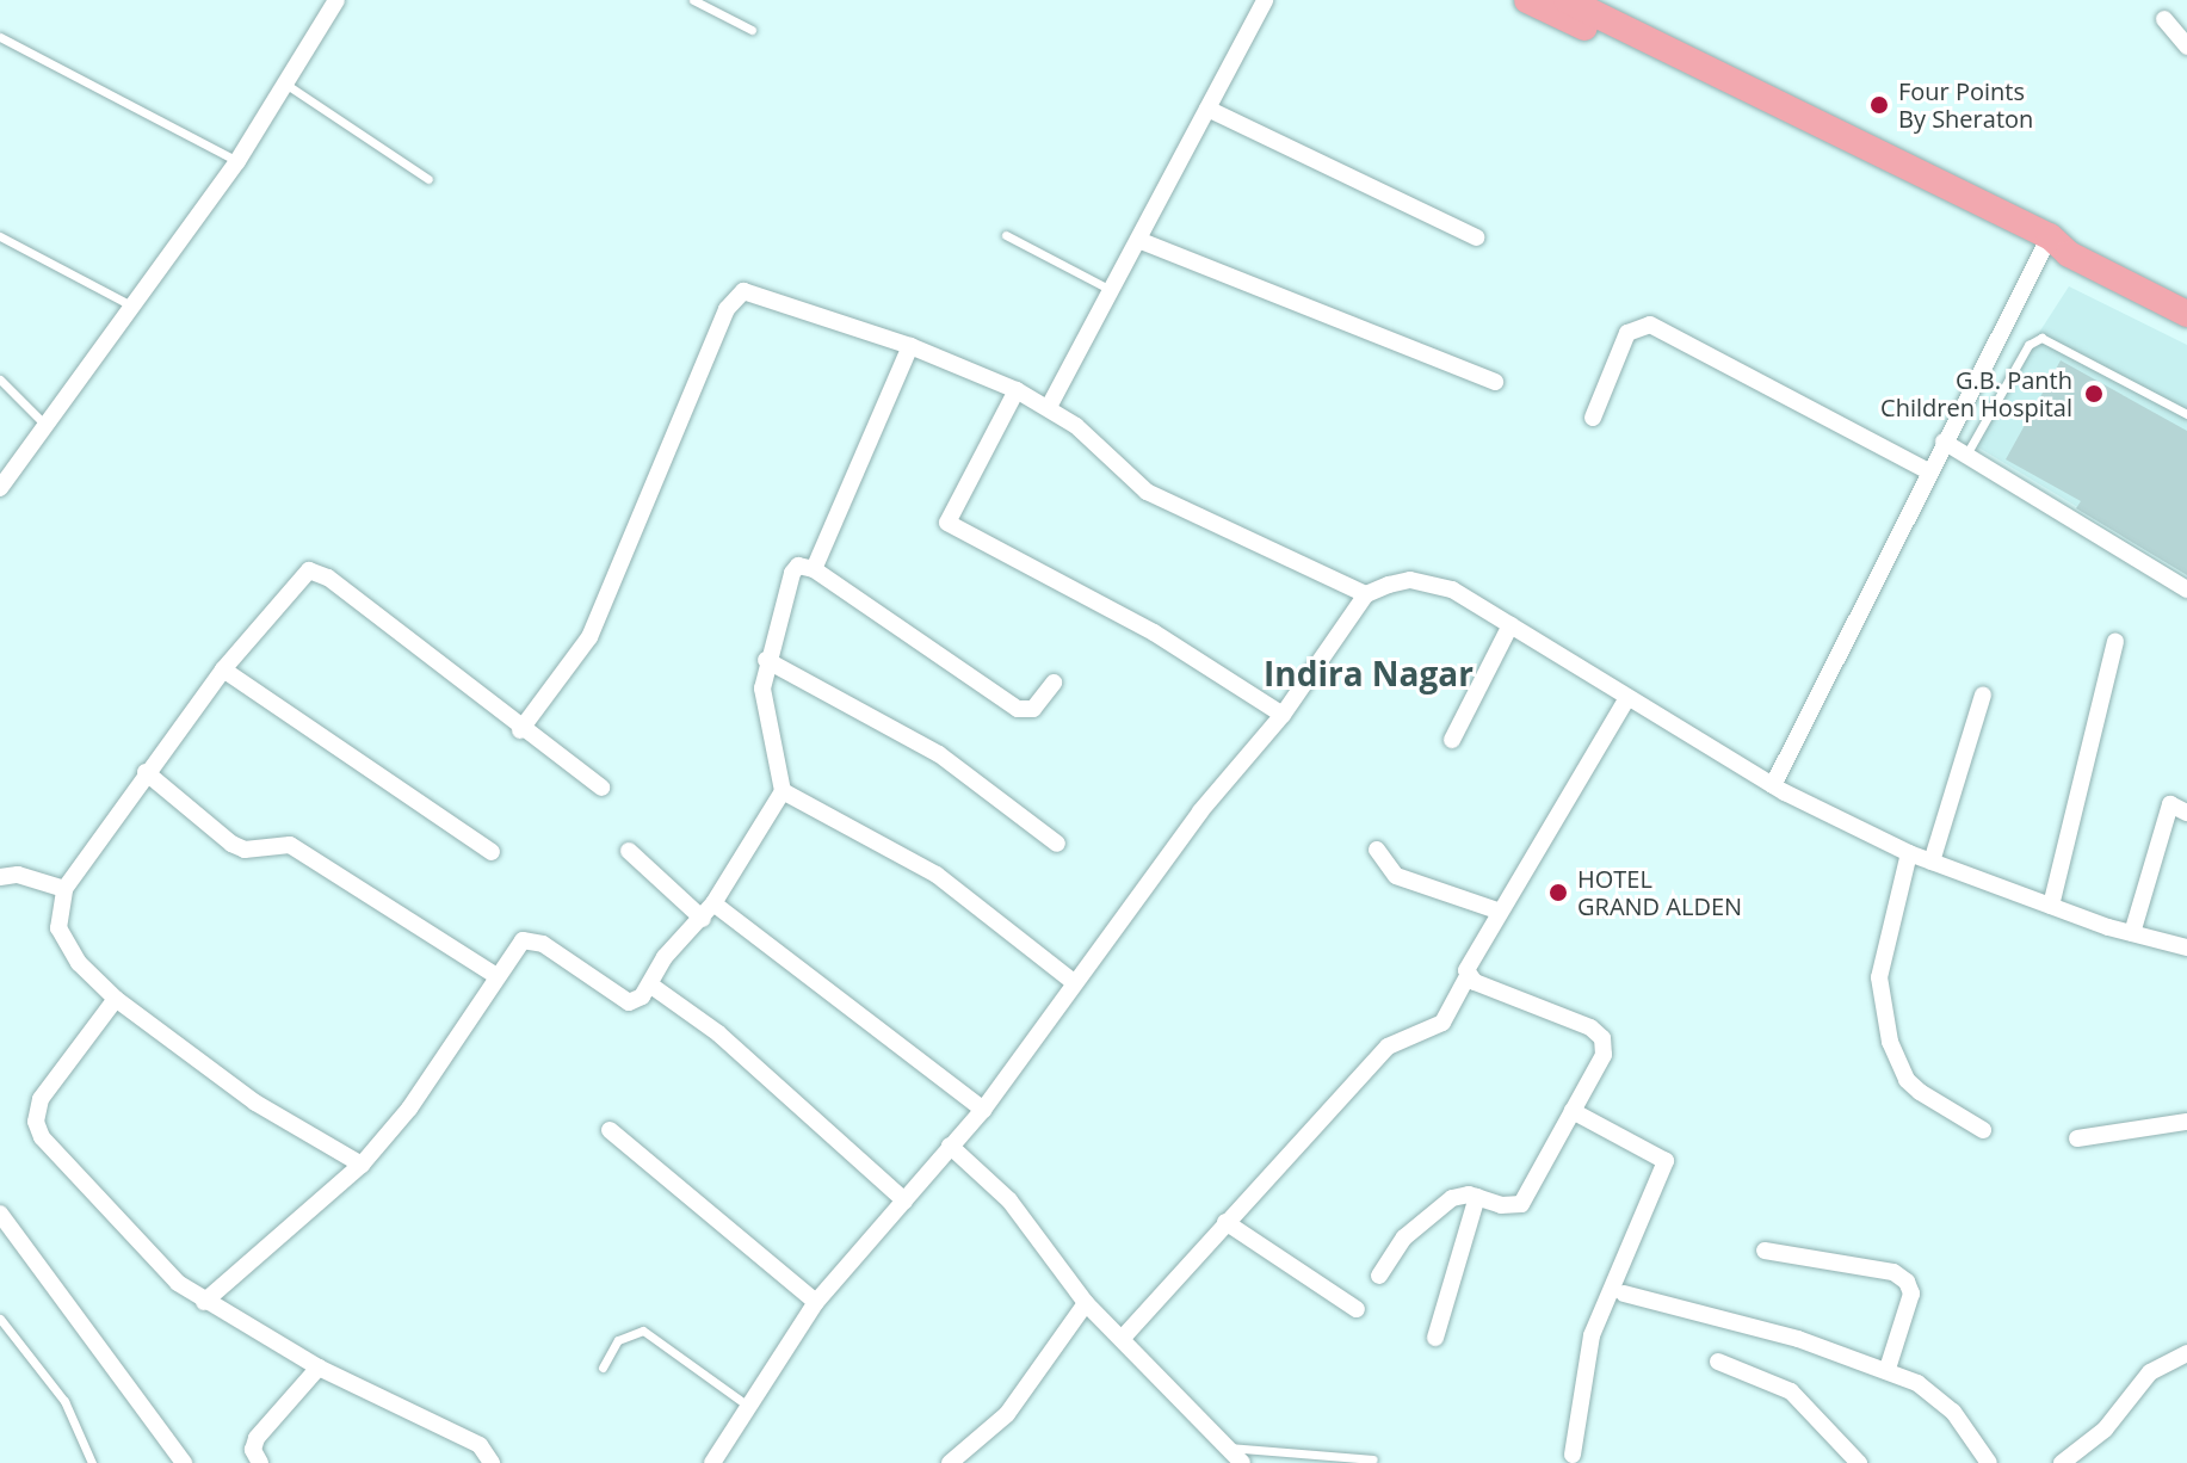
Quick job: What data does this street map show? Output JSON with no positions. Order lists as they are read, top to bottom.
{
  "districts": ["Indira Nagar"],
  "places": ["Four Points By Sheraton", "G.B. Panth Children Hospital", "HOTEL GRAND ALDEN"]
}
